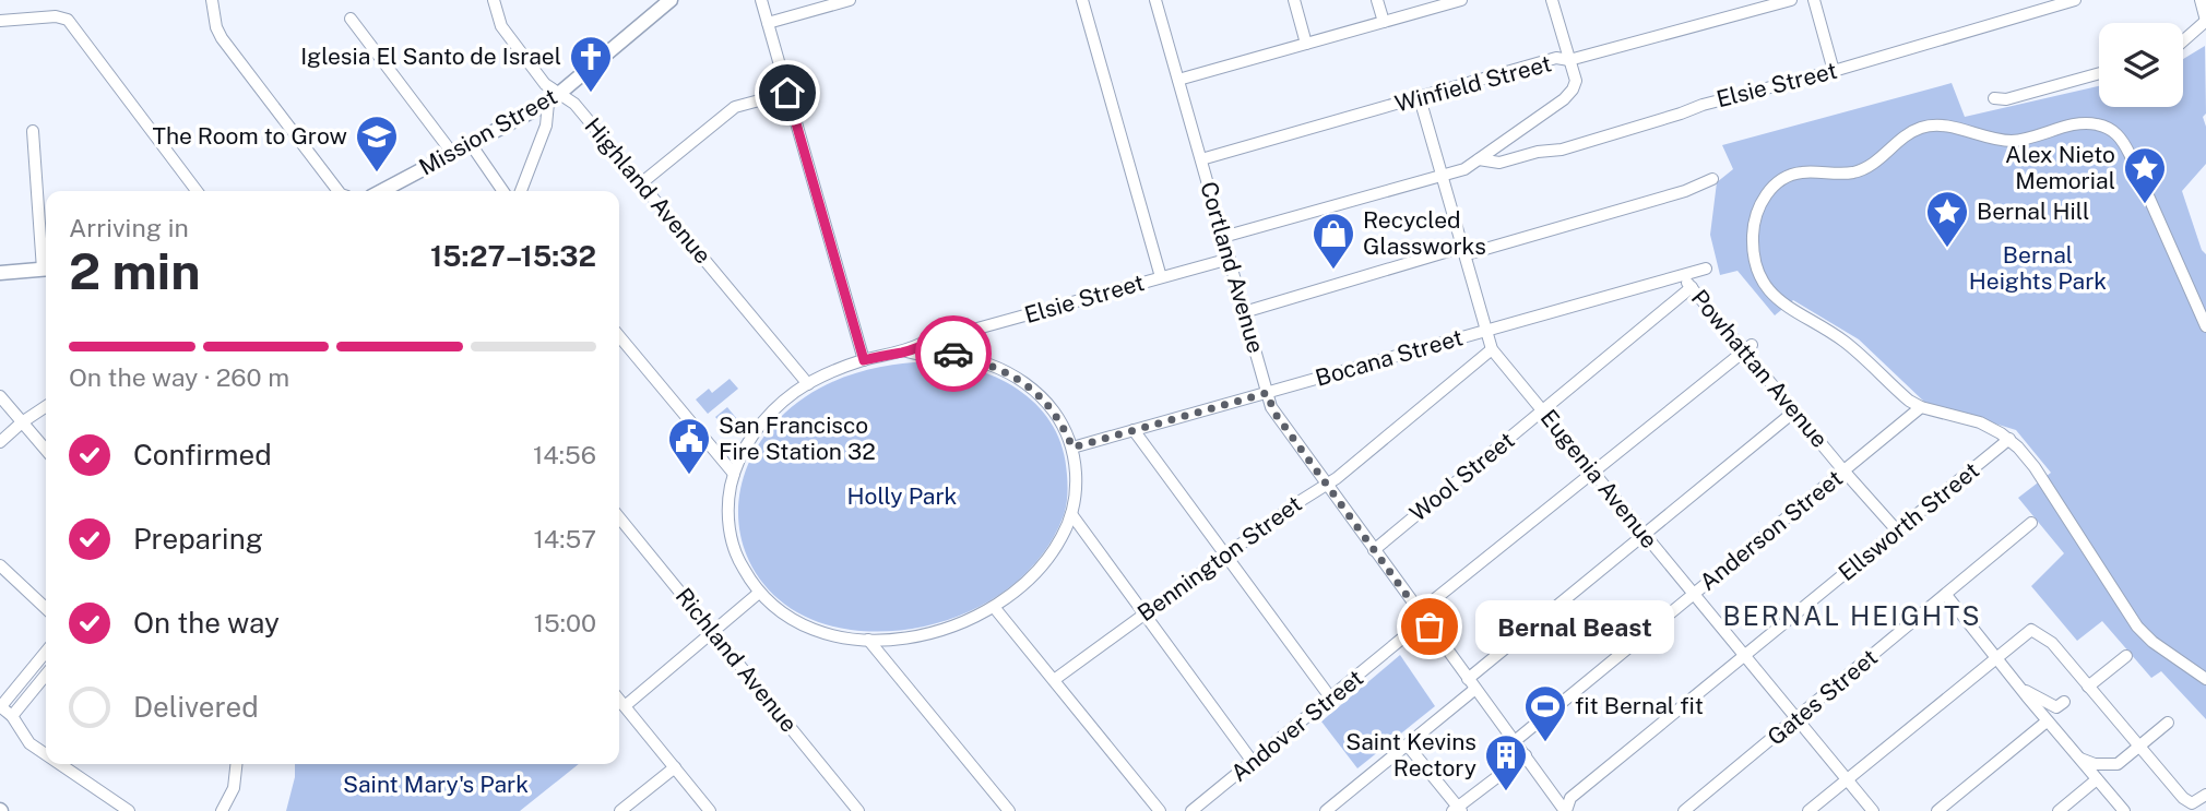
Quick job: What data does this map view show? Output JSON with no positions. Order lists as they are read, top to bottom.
{
  "streets": {
    "main road": ["Mission Street"],
    "street": [
      "Winfield Street",
      "Elsie Street",
      "Highland Avenue",
      "Cortland Avenue",
      "Bocana Street",
      "Powhattan Avenue",
      "Wool Street",
      "Eugenia Avenue",
      "Ellsworth Street",
      "Anderson Street",
      "Bennington Street",
      "Richland Avenue",
      "Gates Street",
      "Andover Street"
    ]
  },
  "crossings": [
    ["Winfield Street", "Cortland Avenue"],
    ["Winfield Street", "Eugenia Avenue"],
    ["Elsie Street", "Cortland Avenue"],
    ["Mission Street", "Highland Avenue"],
    ["Cortland Avenue", "Bocana Street"],
    ["Cortland Avenue", "Wool Street"],
    ["Cortland Avenue", "Ellsworth Street"],
    ["Cortland Avenue", "Anderson Street"],
    ["Cortland Avenue", "Bennington Street"],
    ["Cortland Avenue", "Andover Street"],
    ["Bocana Street", "Powhattan Avenue"],
    ["Bocana Street", "Eugenia Avenue"],
    ["Powhattan Avenue", "Wool Street"],
    ["Powhattan Avenue", "Ellsworth Street"],
    ["Powhattan Avenue", "Anderson Street"],
    ["Powhattan Avenue", "Andover Street"],
    ["Wool Street", "Eugenia Avenue"],
    ["Eugenia Avenue", "Ellsworth Street"],
    ["Eugenia Avenue", "Anderson Street"],
    ["Eugenia Avenue", "Bennington Street"],
    ["Eugenia Avenue", "Gates Street"],
    ["Eugenia Avenue", "Andover Street"]
  ],
  "districts": ["BERNAL HEIGHTS"],
  "parks": ["Bernal Heights Park", "Holly Park", "Saint Mary's Park"],
  "places": {
    "church": ["Iglesia El Santo de Israel"],
    "school or university": ["The Room to Grow"],
    "place": ["Alex Nieto Memorial", "Bernal Hill"],
    "shop": ["Recycled Glassworks"],
    "public building": ["San Francisco Fire Station 32"],
    "other": ["Bernal Beast"],
    "sports": ["fit Bernal fit"],
    "building": ["Saint Kevins Rectory"]
  },
  "page": {
    "heading": ["2 min", "Arriving in", "15:27–15:32"],
    "bar": "On the way · 260 m",
    "list": [
      ["Confirmed", "14:56"],
      ["Preparing", "14:57"],
      ["On the way", "15:00"],
      "Delivered"
    ],
    "bubble": "Bernal Beast"
  }
}
